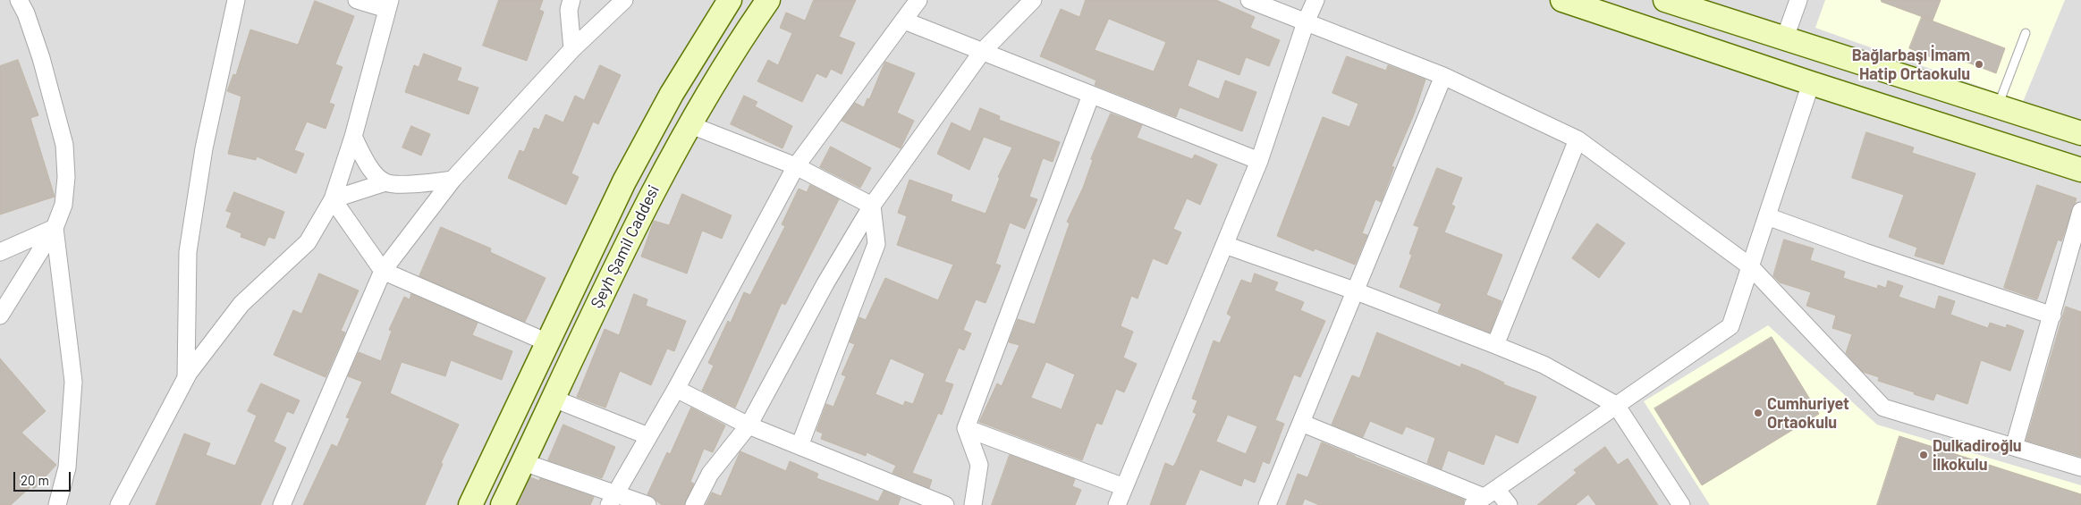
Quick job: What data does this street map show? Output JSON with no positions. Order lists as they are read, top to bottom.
{
  "streets": {
    "main road": ["Şeyh Şamil Caddesi"]
  },
  "places": ["Bağlarbaşı İmam Hatip Ortaokulu", "Cumhuriyet Ortaokulu", "Dulkadiroğlu İlkokulu"],
  "scale_bar": "20 m"
}
